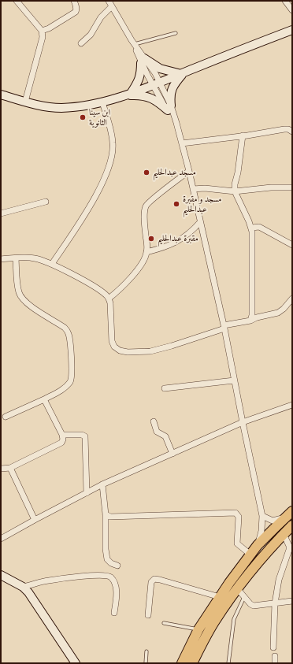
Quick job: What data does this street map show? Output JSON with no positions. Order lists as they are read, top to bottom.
{
  "places": [
    "ابن سينا الثانوية",
    "مسجد عبدالحليم",
    "مسجد و مقبرة عبدالحليم",
    "مقبرة عبدالحليم"
  ]
}
